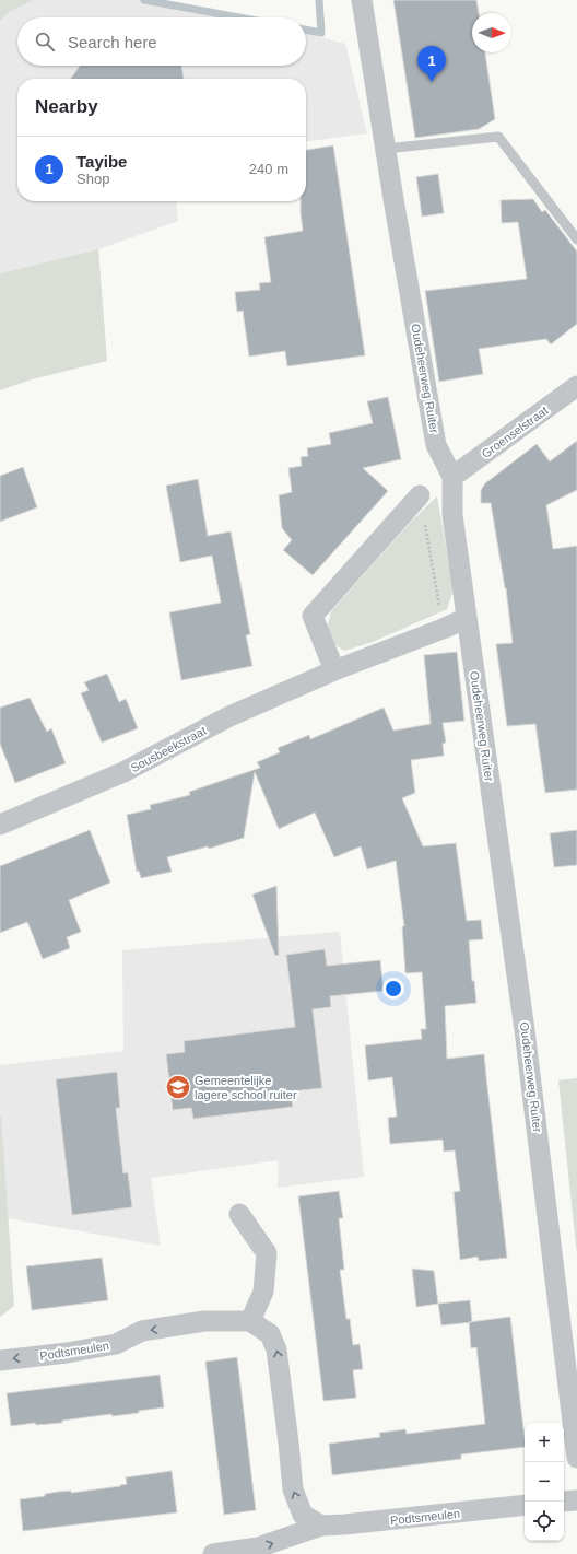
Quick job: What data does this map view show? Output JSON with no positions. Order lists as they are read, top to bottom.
{
  "streets": {
    "street": [
      "Oudeheerweg Ruiter",
      "Groenselstraat",
      "Sousbeekstraat",
      "Podtsmeulen"
    ]
  },
  "crossings": [
    ["Oudeheerweg Ruiter", "Groenselstraat"],
    ["Oudeheerweg Ruiter", "Sousbeekstraat"]
  ],
  "places": {
    "school or university": ["Gemeentelijke lagere school ruiter"]
  },
  "north": "right",
  "page": {
    "search": "Search here",
    "pins": "1",
    "heading": "Nearby",
    "list": [
      {
        "mark": "1",
        "name": "Tayibe",
        "note": "Shop",
        "value": "240 m"
      }
    ],
    "map_buttons": ["+", "−"]
  }
}
